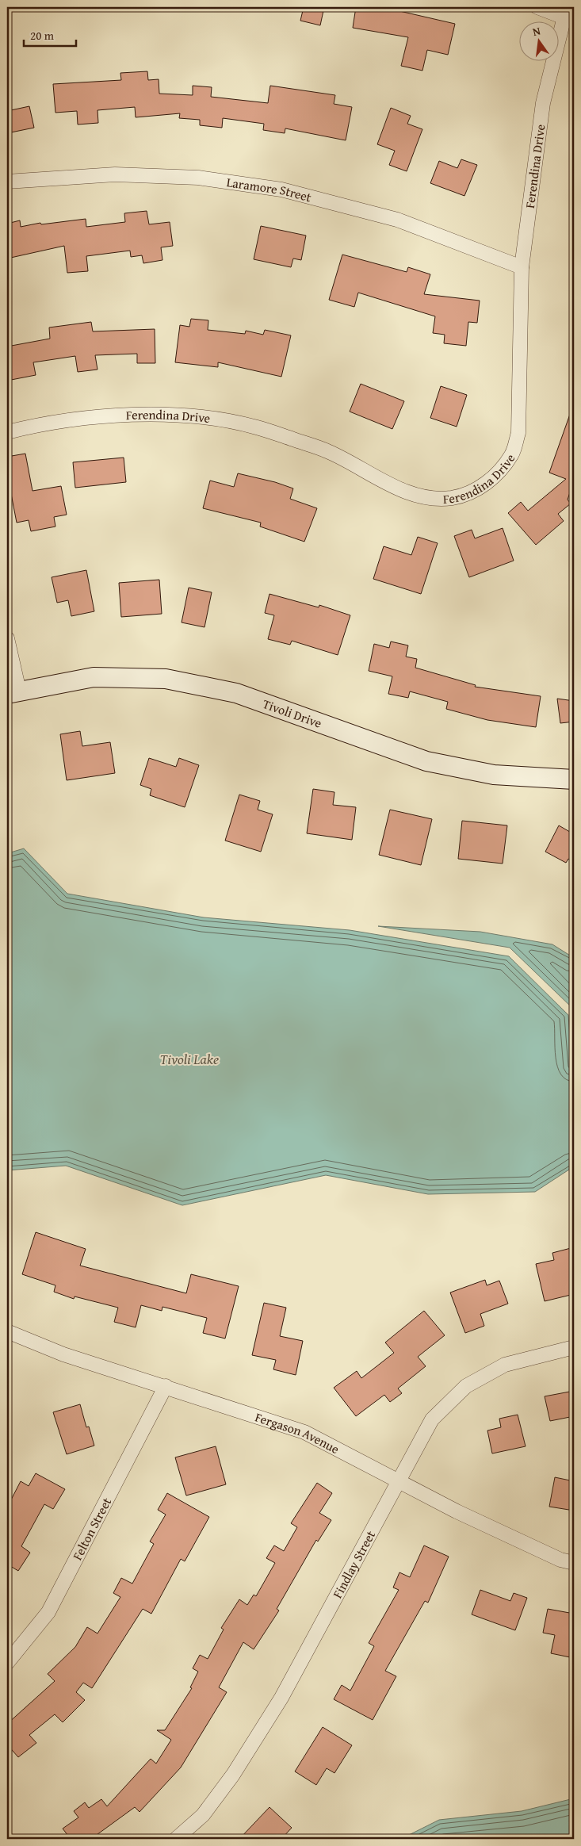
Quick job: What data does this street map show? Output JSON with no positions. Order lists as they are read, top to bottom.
{
  "streets": {
    "street": [
      "Ferendina Drive",
      "Laramore Street",
      "Tivoli Drive",
      "Fergason Avenue",
      "Felton Street",
      "Findlay Street"
    ]
  },
  "crossings": [
    ["Ferendina Drive", "Laramore Street"],
    ["Fergason Avenue", "Felton Street"],
    ["Fergason Avenue", "Findlay Street"]
  ],
  "water": ["Tivoli Lake"],
  "scale_bar": "20 m",
  "north": "top"
}
